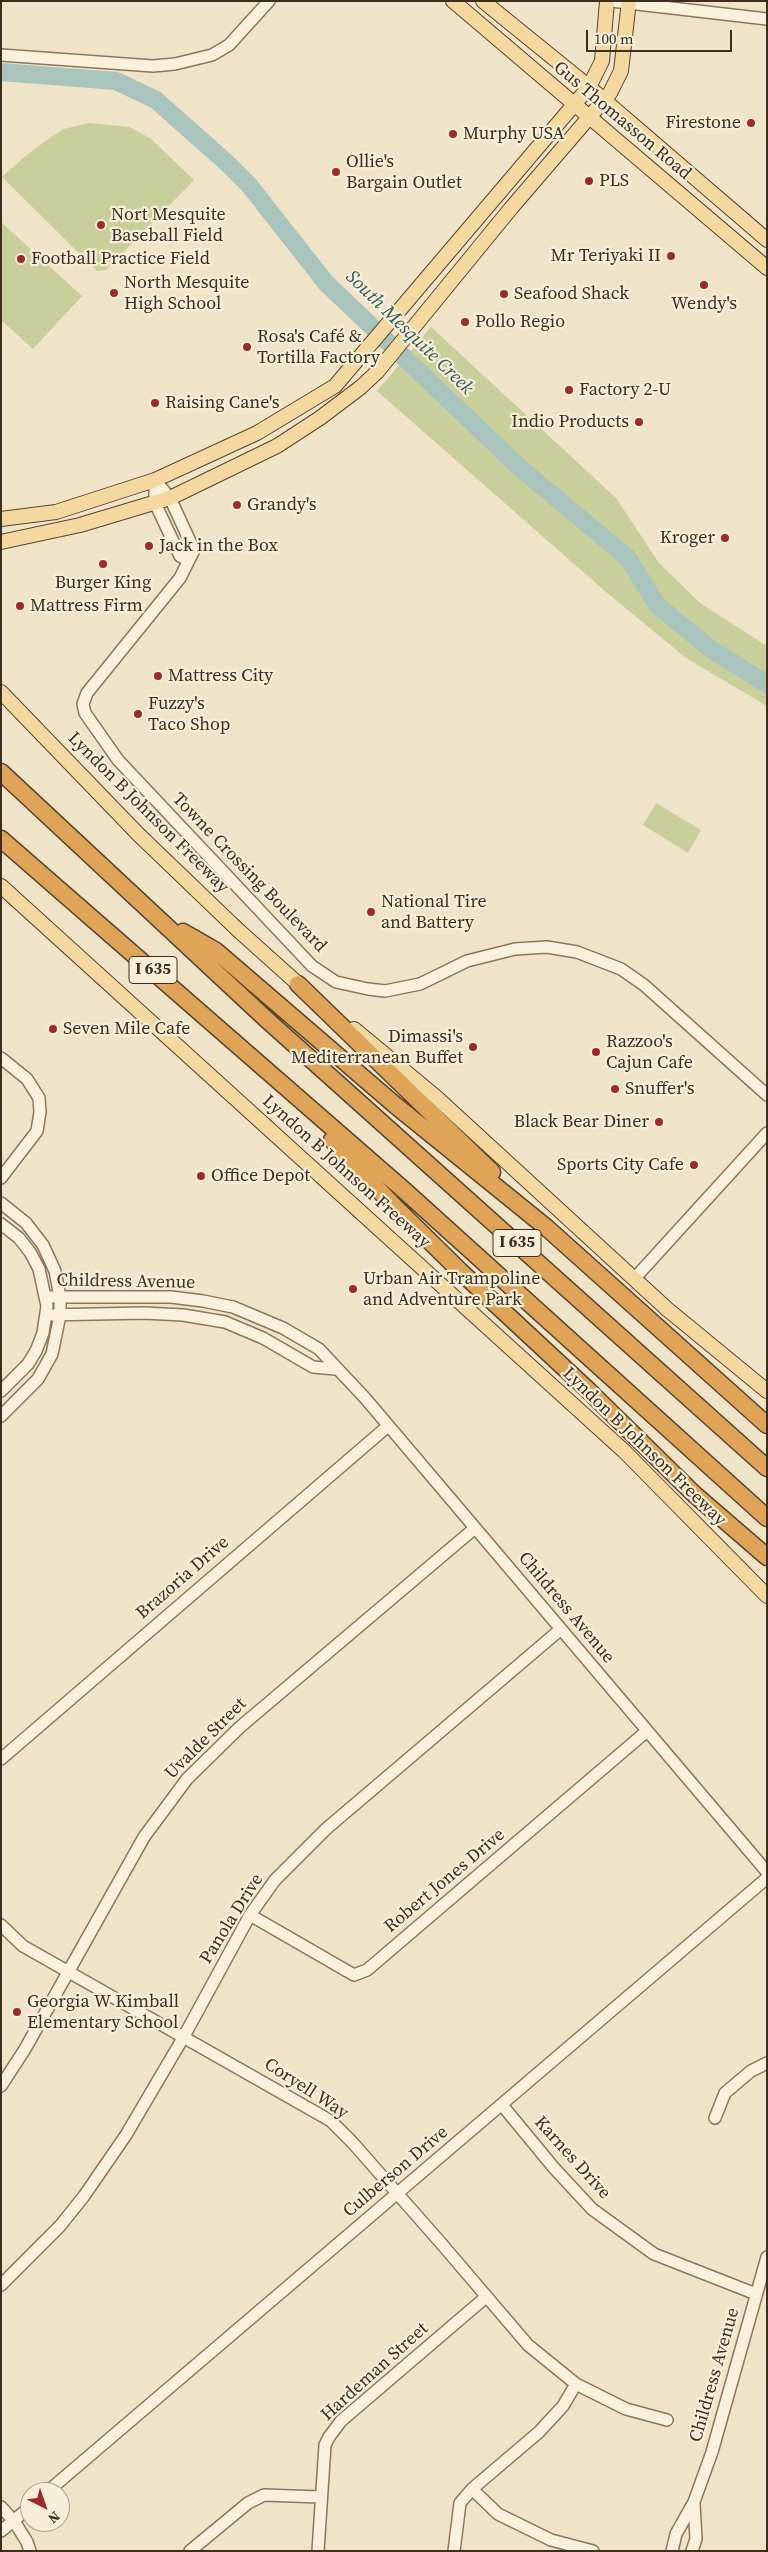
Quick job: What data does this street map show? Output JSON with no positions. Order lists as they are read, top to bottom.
{
  "streets": {
    "highway": ["Lyndon B Johnson Freeway", "I 635"],
    "main road": ["Gus Thomasson Road"],
    "street": [
      "Towne Crossing Boulevard",
      "Childress Avenue",
      "Brazoria Drive",
      "Uvalde Street",
      "Robert Jones Drive",
      "Panola Drive",
      "Coryell Way",
      "Karnes Drive",
      "Culberson Drive",
      "Hardeman Street"
    ]
  },
  "crossings": [
    ["Childress Avenue", "Brazoria Drive"],
    ["Childress Avenue", "Uvalde Street"],
    ["Childress Avenue", "Robert Jones Drive"],
    ["Childress Avenue", "Panola Drive"],
    ["Childress Avenue", "Karnes Drive"],
    ["Uvalde Street", "Coryell Way"],
    ["Robert Jones Drive", "Panola Drive"],
    ["Panola Drive", "Coryell Way"],
    ["Coryell Way", "Culberson Drive"],
    ["Coryell Way", "Hardeman Street"],
    ["Karnes Drive", "Culberson Drive"]
  ],
  "water": ["South Mesquite Creek"],
  "places": [
    "Firestone",
    "Murphy USA",
    "Ollie's Bargain Outlet",
    "PLS",
    "Nort Mesquite Baseball Field",
    "Mr Teriyaki II",
    "Football Practice Field",
    "Wendy's",
    "North Mesquite High School",
    "Seafood Shack",
    "Pollo Regio",
    "Rosa's Café & Tortilla Factory",
    "Factory 2-U",
    "Raising Cane's",
    "Indio Products",
    "Grandy's",
    "Kroger",
    "Jack in the Box",
    "Burger King",
    "Mattress Firm",
    "Mattress City",
    "Fuzzy's Taco Shop",
    "National Tire and Battery",
    "Seven Mile Cafe",
    "Dimassi's Mediterranean Buffet",
    "Razzoo's Cajun Cafe",
    "Snuffer's",
    "Black Bear Diner",
    "Sports City Cafe",
    "Office Depot",
    "Urban Air Trampoline and Adventure Park",
    "Georgia W Kimball Elementary School"
  ],
  "scale_bar": "100 m",
  "north": "bottom right"
}
